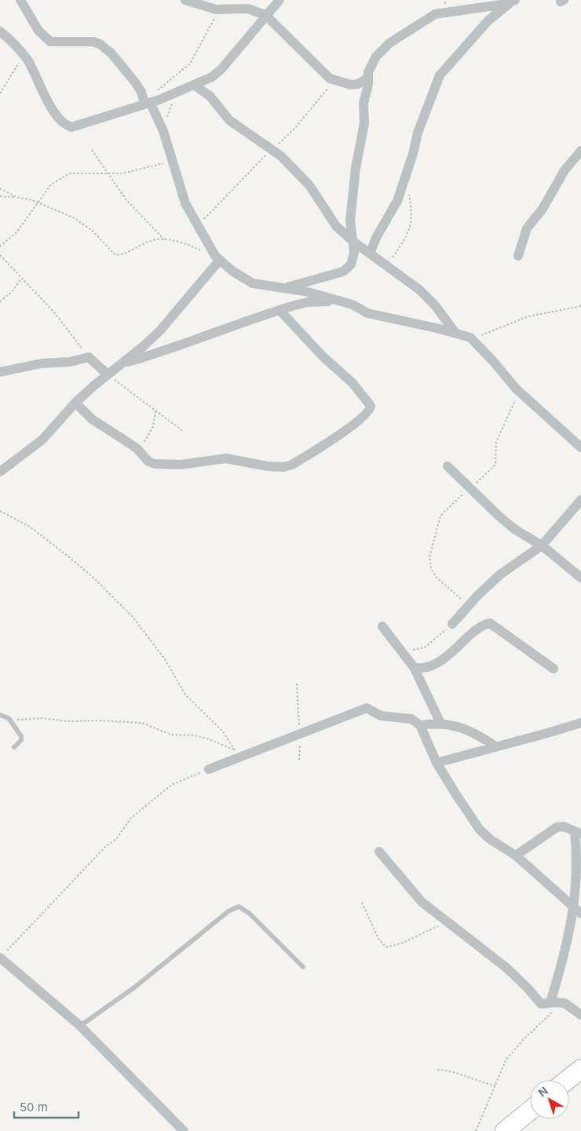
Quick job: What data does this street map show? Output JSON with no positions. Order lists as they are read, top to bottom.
{
  "scale_bar": "50 m",
  "north": "top left"
}
